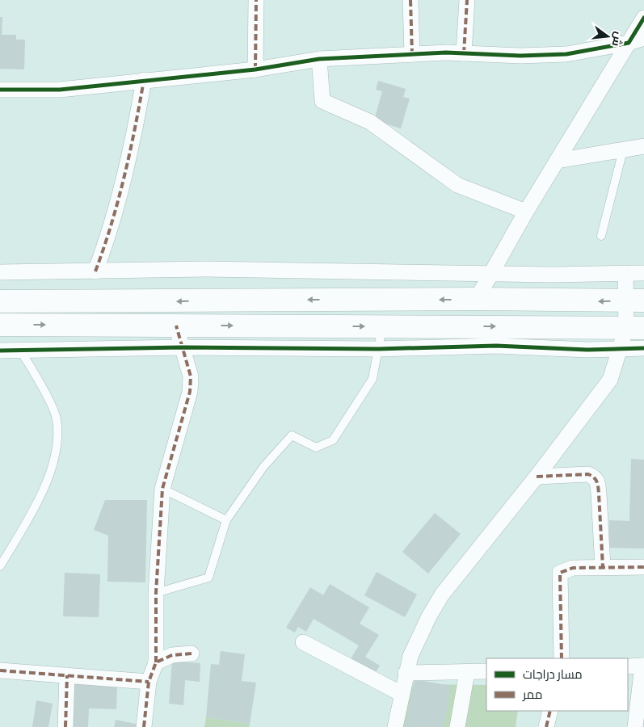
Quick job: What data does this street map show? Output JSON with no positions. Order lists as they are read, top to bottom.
{
  "legend": ["مسار دراجات", "ممر"],
  "north": "right"
}
